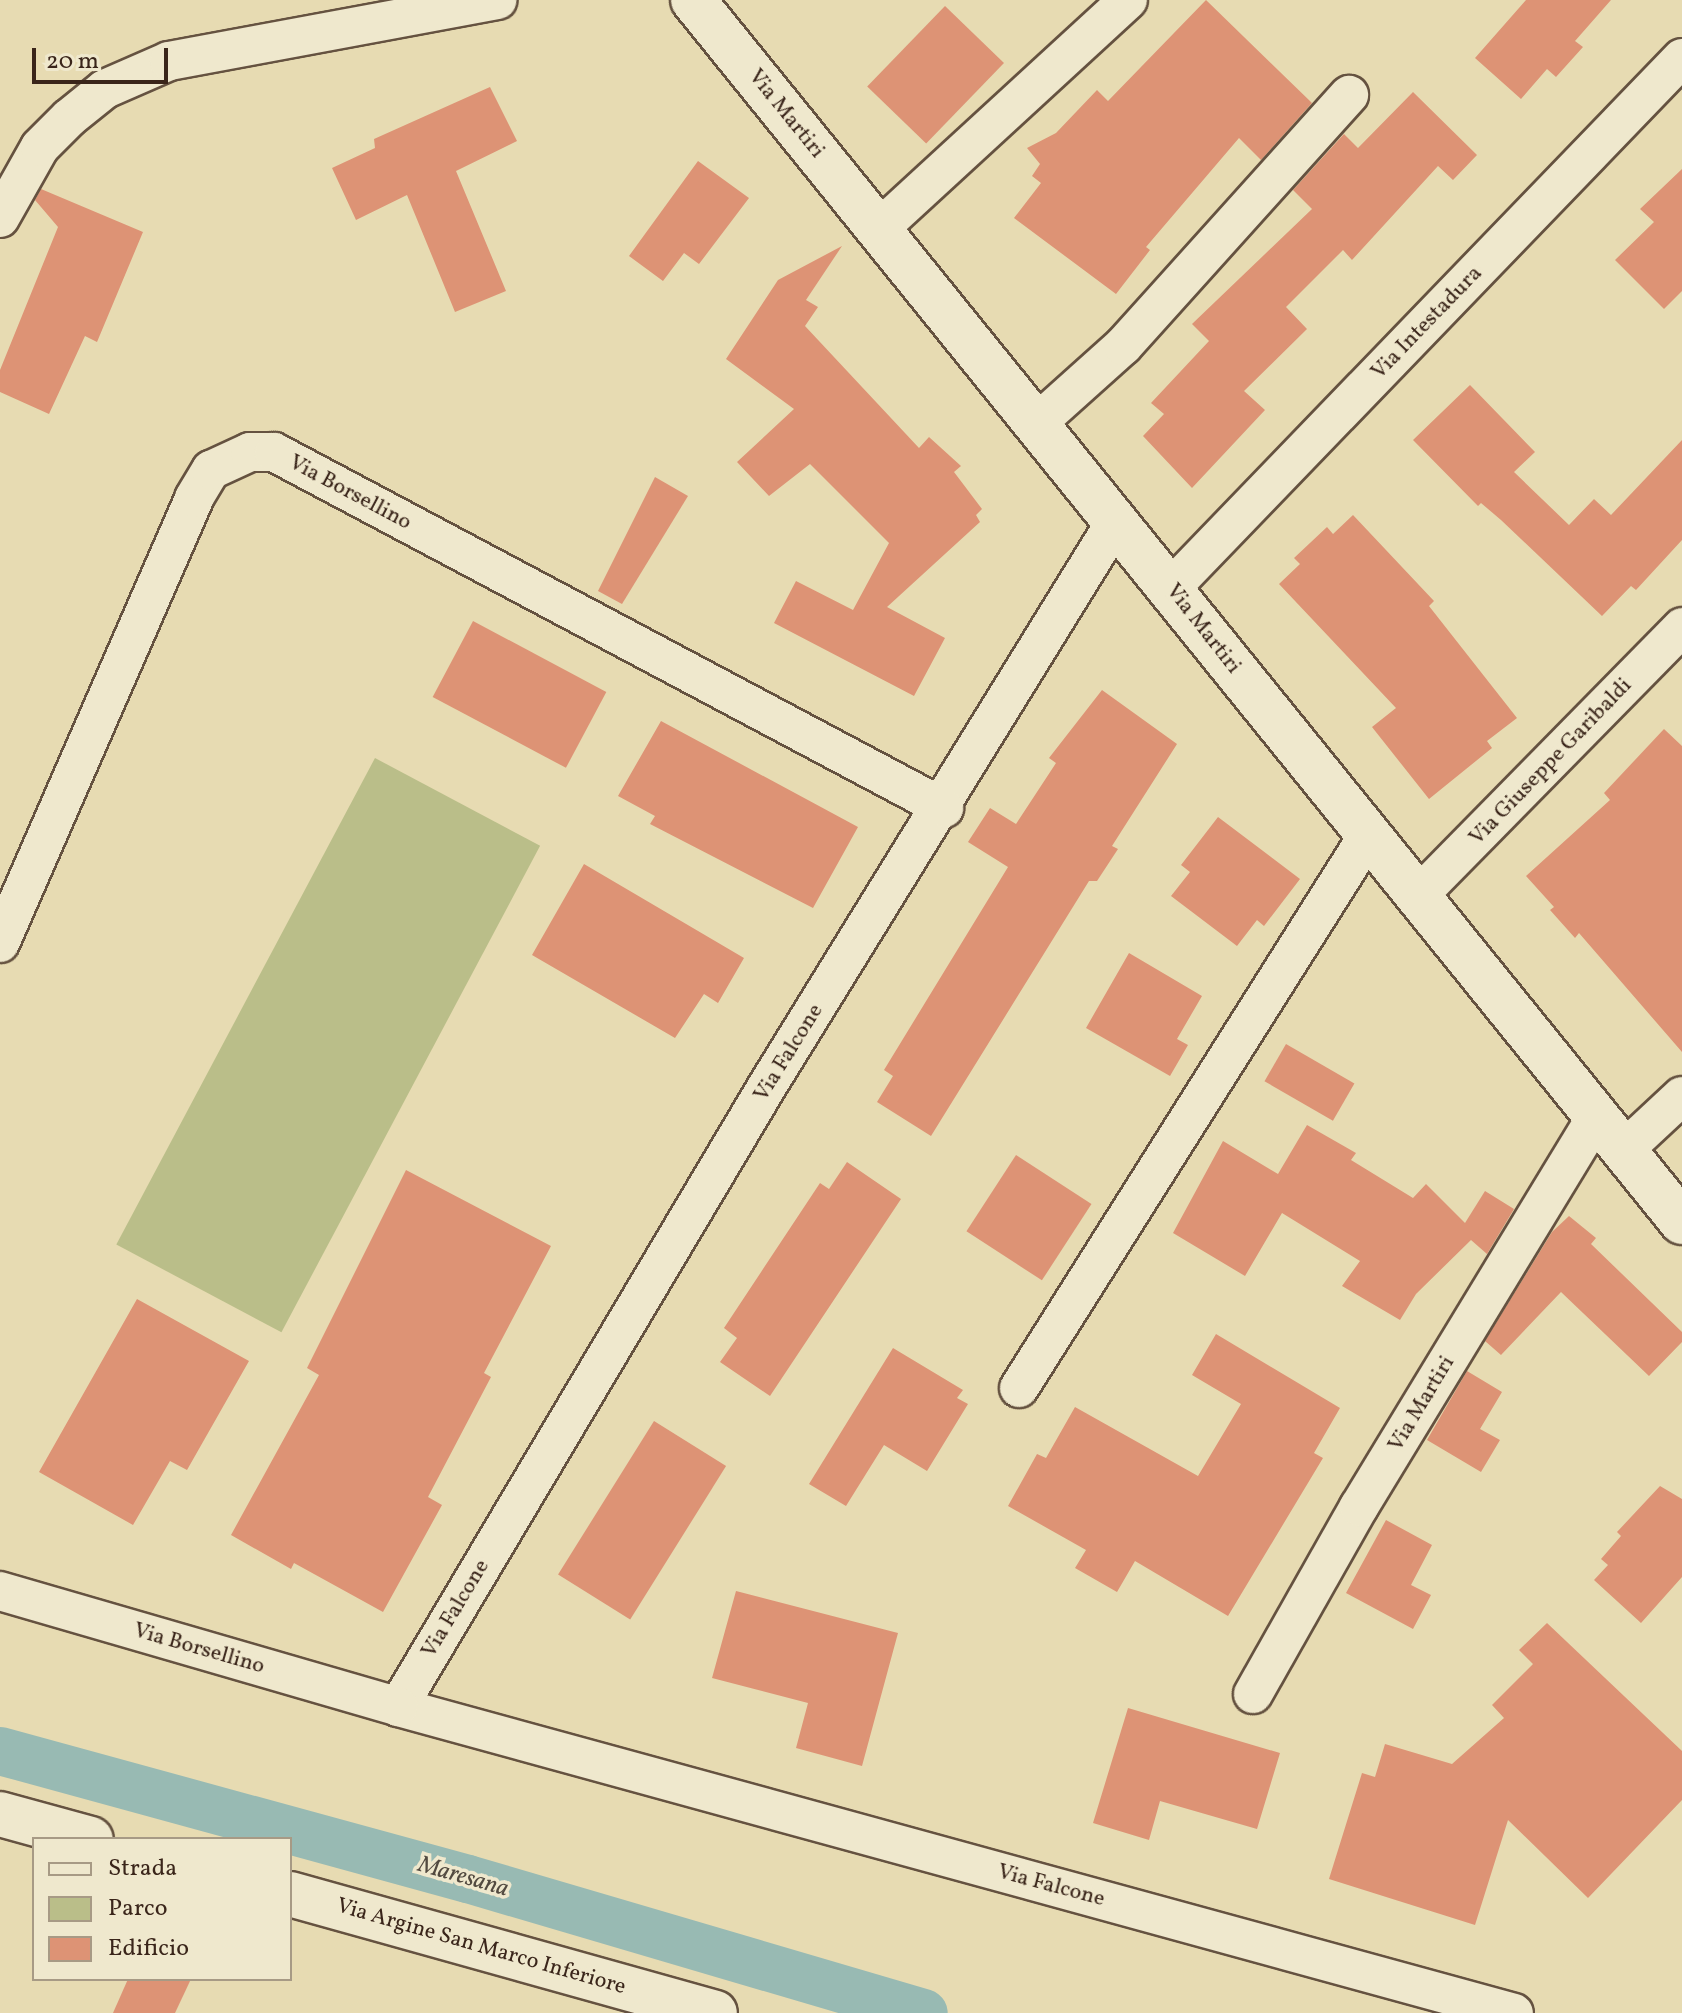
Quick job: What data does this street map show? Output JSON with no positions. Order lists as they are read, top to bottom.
{
  "streets": {
    "street": [
      "Via Martiri",
      "Via Intestadura",
      "Via Borsellino",
      "Via Giuseppe Garibaldi",
      "Via Falcone",
      "Via Argine San Marco Inferiore"
    ]
  },
  "crossings": [
    ["Via Martiri", "Via Intestadura"],
    ["Via Martiri", "Via Giuseppe Garibaldi"],
    ["Via Martiri", "Via Falcone"],
    ["Via Borsellino", "Via Falcone"]
  ],
  "water": ["Maresana"],
  "legend": ["Strada", "Parco", "Edificio"],
  "scale_bar": "20 m"
}
